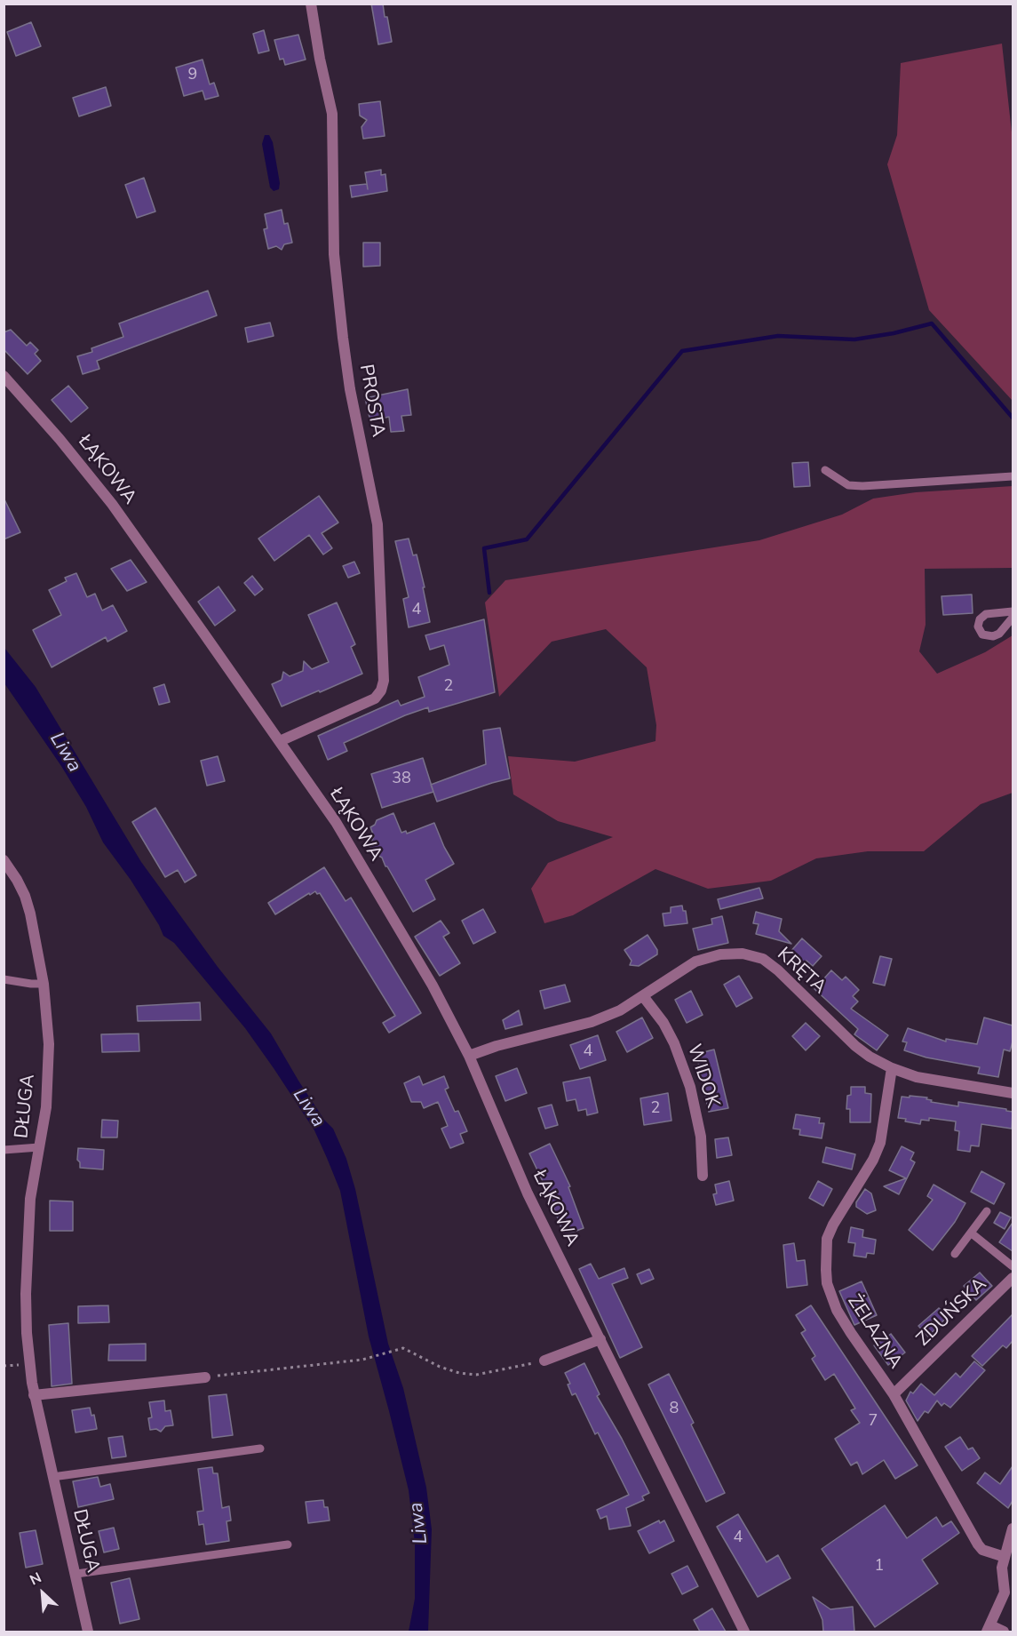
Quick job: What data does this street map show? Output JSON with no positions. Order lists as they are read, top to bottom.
{
  "streets": {
    "street": [
      "PROSTA",
      "ŁĄKOWA",
      "KRĘTA",
      "WIDOK",
      "DŁUGA",
      "ZDUŃSKA",
      "ŻELAZNA"
    ]
  },
  "crossings": [
    ["PROSTA", "ŁĄKOWA"],
    ["ŁĄKOWA", "KRĘTA"],
    ["KRĘTA", "WIDOK"],
    ["KRĘTA", "ŻELAZNA"],
    ["ZDUŃSKA", "ŻELAZNA"]
  ],
  "water": ["Liwa"],
  "house_numbers": [
    "9",
    "4",
    "2",
    "38",
    "4",
    "2",
    "8",
    "7",
    "4",
    "1"
  ],
  "north": "top left"
}
